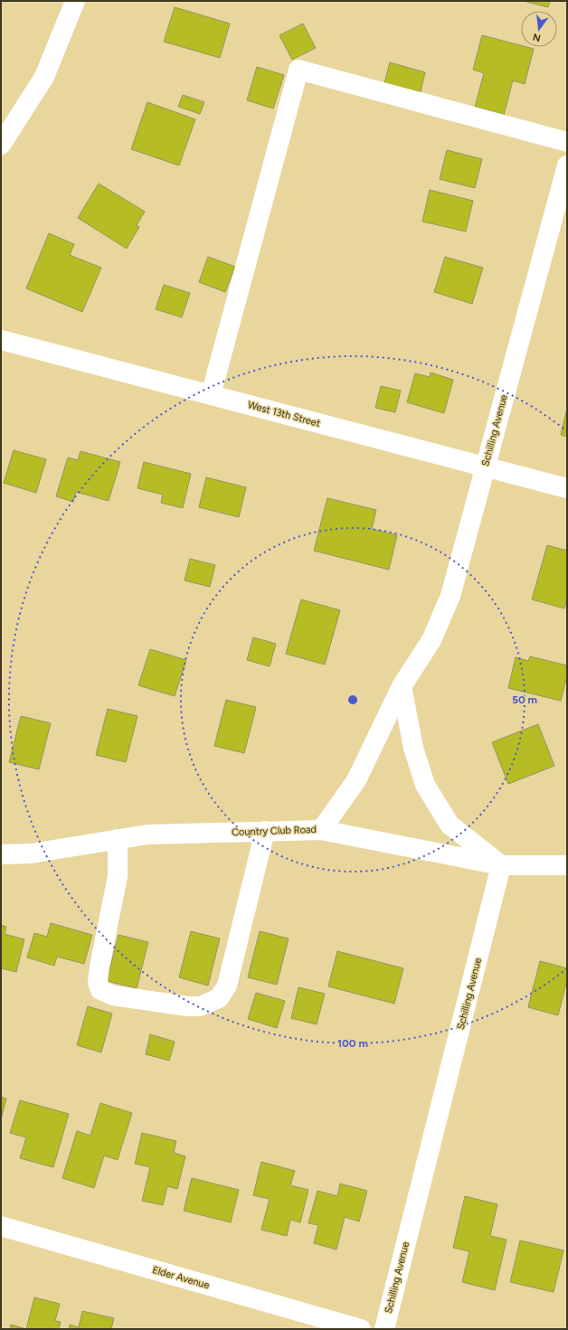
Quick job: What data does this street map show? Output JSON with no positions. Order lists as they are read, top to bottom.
{
  "streets": {
    "street": [
      "West 13th Street",
      "Schilling Avenue",
      "Country Club Road",
      "Elder Avenue"
    ]
  },
  "crossings": [
    ["West 13th Street", "Schilling Avenue"],
    ["Schilling Avenue", "Country Club Road"]
  ],
  "north": "bottom",
  "rings": ["50 m", "100 m"]
}
